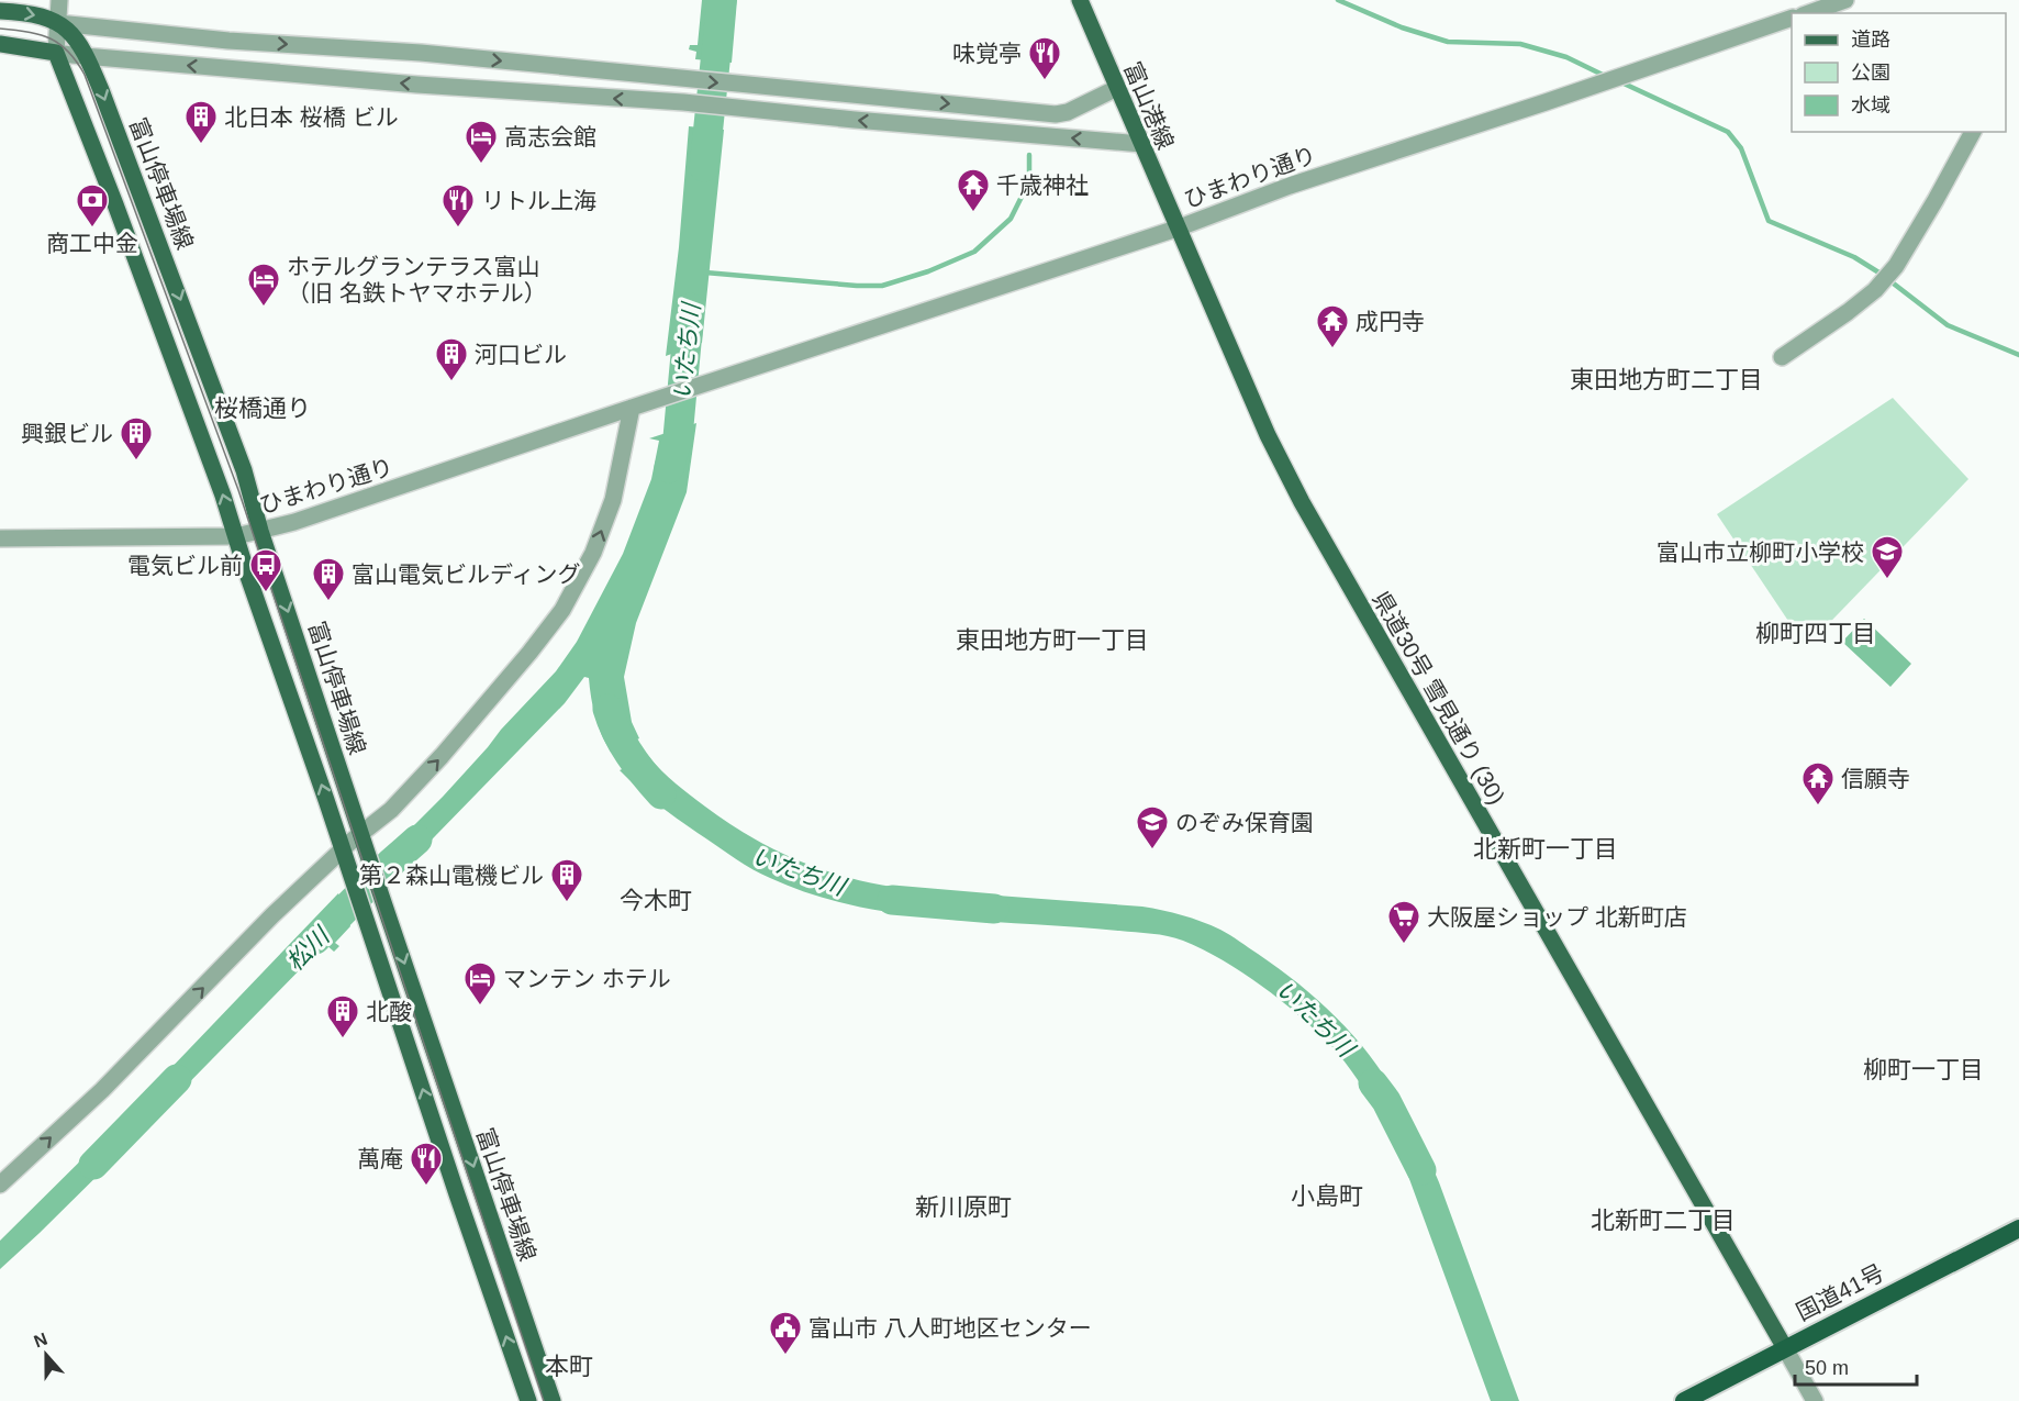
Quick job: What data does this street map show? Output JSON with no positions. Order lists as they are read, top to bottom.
{
  "streets": {
    "highway": ["国道41号"],
    "main road": ["富山港線", "富山停車場線", "県道30号 雪見通り (30)"],
    "street": ["ひまわり通り"]
  },
  "crossings": [
    ["富山港線", "ひまわり通り"],
    ["富山港線", "県道30号 雪見通り (30)"],
    ["ひまわり通り", "富山停車場線"],
    ["ひまわり通り", "県道30号 雪見通り (30)"],
    ["県道30号 雪見通り (30)", "国道41号"]
  ],
  "districts": [
    "東田地方町二丁目",
    "桜橋通り",
    "柳町四丁目",
    "東田地方町一丁目",
    "北新町一丁目",
    "今木町",
    "柳町一丁目",
    "小島町",
    "新川原町",
    "北新町二丁目",
    "本町"
  ],
  "water": ["いたち川", "松川"],
  "places": {
    "restaurant": ["味覚亭", "リトル上海", "萬庵"],
    "building": [
      "北日本 桜橋 ビル",
      "河口ビル",
      "興銀ビル",
      "富山電気ビルディング",
      "第２森山電機ビル",
      "北酸"
    ],
    "hotel": ["高志会館", "ホテルグランテラス富山 （旧 名鉄トヤマホテル）", "マンテン ホテル"],
    "temple": ["千歳神社", "成円寺", "信願寺"],
    "bank": ["商工中金"],
    "school or university": ["富山市立柳町小学校", "のぞみ保育園"],
    "bus stop": ["電気ビル前"],
    "supermarket": ["大阪屋ショップ 北新町店"],
    "public building": ["富山市 八人町地区センター"]
  },
  "legend": ["道路", "公園", "水域"],
  "scale_bar": "50 m",
  "north": "top"
}
